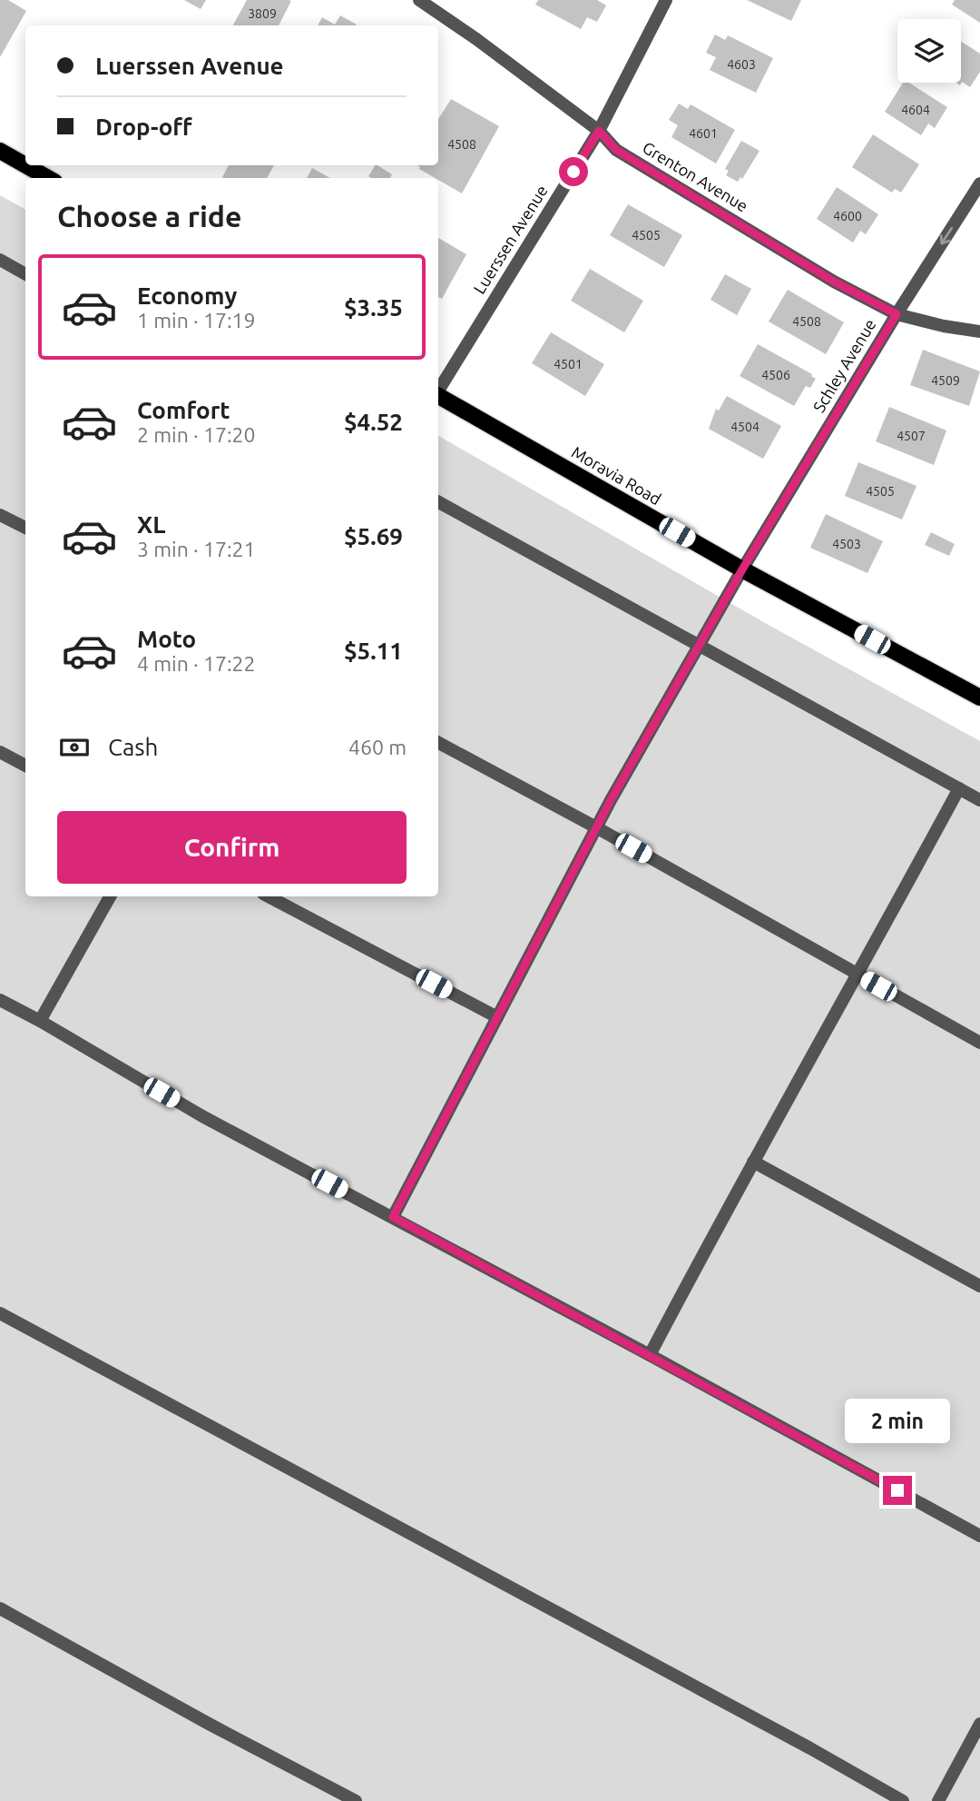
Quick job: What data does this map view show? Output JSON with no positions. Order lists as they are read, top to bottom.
{
  "streets": {
    "main road": ["Moravia Road"],
    "street": ["Grenton Avenue", "Luerssen Avenue", "Schley Avenue"]
  },
  "crossings": [
    ["Grenton Avenue", "Luerssen Avenue"],
    ["Grenton Avenue", "Schley Avenue"],
    ["Schley Avenue", "Moravia Road"]
  ],
  "house_numbers": [
    "3809",
    "4603",
    "4604",
    "4601",
    "4508",
    "4600",
    "4505",
    "4508",
    "4501",
    "4506",
    "4509",
    "4504",
    "4507",
    "4505",
    "4503"
  ],
  "page": {
    "banner": ["Luerssen Avenue", "Drop-off"],
    "heading": "Choose a ride",
    "list": [
      {
        "name": "Economy",
        "note": "1 min · 17:19",
        "value": "$3.35"
      },
      {
        "name": "Comfort",
        "note": "2 min · 17:20",
        "value": "$4.52"
      },
      {
        "name": "XL",
        "note": "3 min · 17:21",
        "value": "$5.69"
      },
      {
        "name": "Moto",
        "note": "4 min · 17:22",
        "value": "$5.11"
      }
    ],
    "pay": ["Cash", "460 m"],
    "buttons": "Confirm",
    "bubble": "2 min"
  }
}
